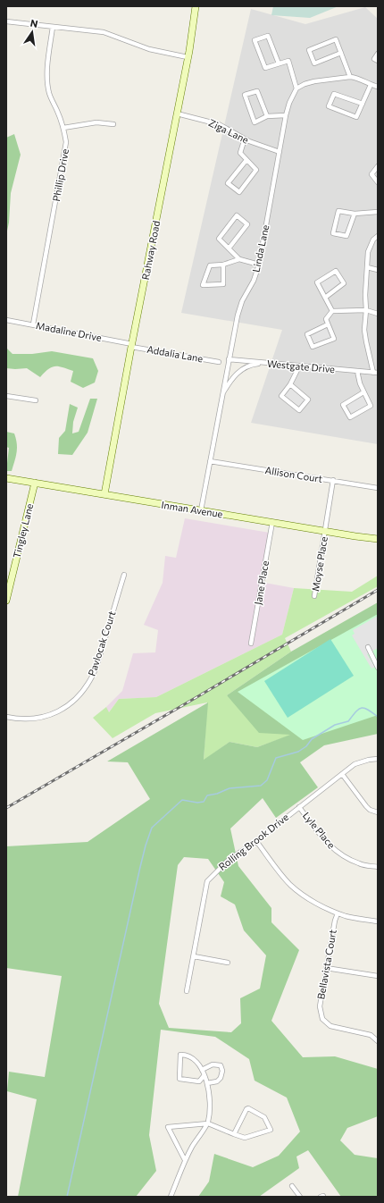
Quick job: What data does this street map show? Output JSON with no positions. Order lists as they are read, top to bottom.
{
  "streets": {
    "street": [
      "Ziga Lane",
      "Phillip Drive",
      "Linda Lane",
      "Rahway Road",
      "Madaline Drive",
      "Addalia Lane",
      "Westgate Drive",
      "Allison Court",
      "Inman Avenue",
      "Tingley Lane",
      "Moyse Place",
      "Jane Place",
      "Pavlocak Court",
      "Lyle Place",
      "Rolling Brook Drive",
      "Bellavista Court"
    ]
  },
  "crossings": [
    ["Ziga Lane", "Linda Lane"],
    ["Ziga Lane", "Rahway Road"],
    ["Phillip Drive", "Madaline Drive"],
    ["Linda Lane", "Westgate Drive"],
    ["Linda Lane", "Allison Court"],
    ["Linda Lane", "Inman Avenue"],
    ["Rahway Road", "Madaline Drive"],
    ["Rahway Road", "Addalia Lane"],
    ["Rahway Road", "Inman Avenue"],
    ["Madaline Drive", "Addalia Lane"],
    ["Allison Court", "Moyse Place"],
    ["Inman Avenue", "Tingley Lane"],
    ["Inman Avenue", "Moyse Place"],
    ["Inman Avenue", "Jane Place"],
    ["Lyle Place", "Rolling Brook Drive"]
  ],
  "north": "top"
}
